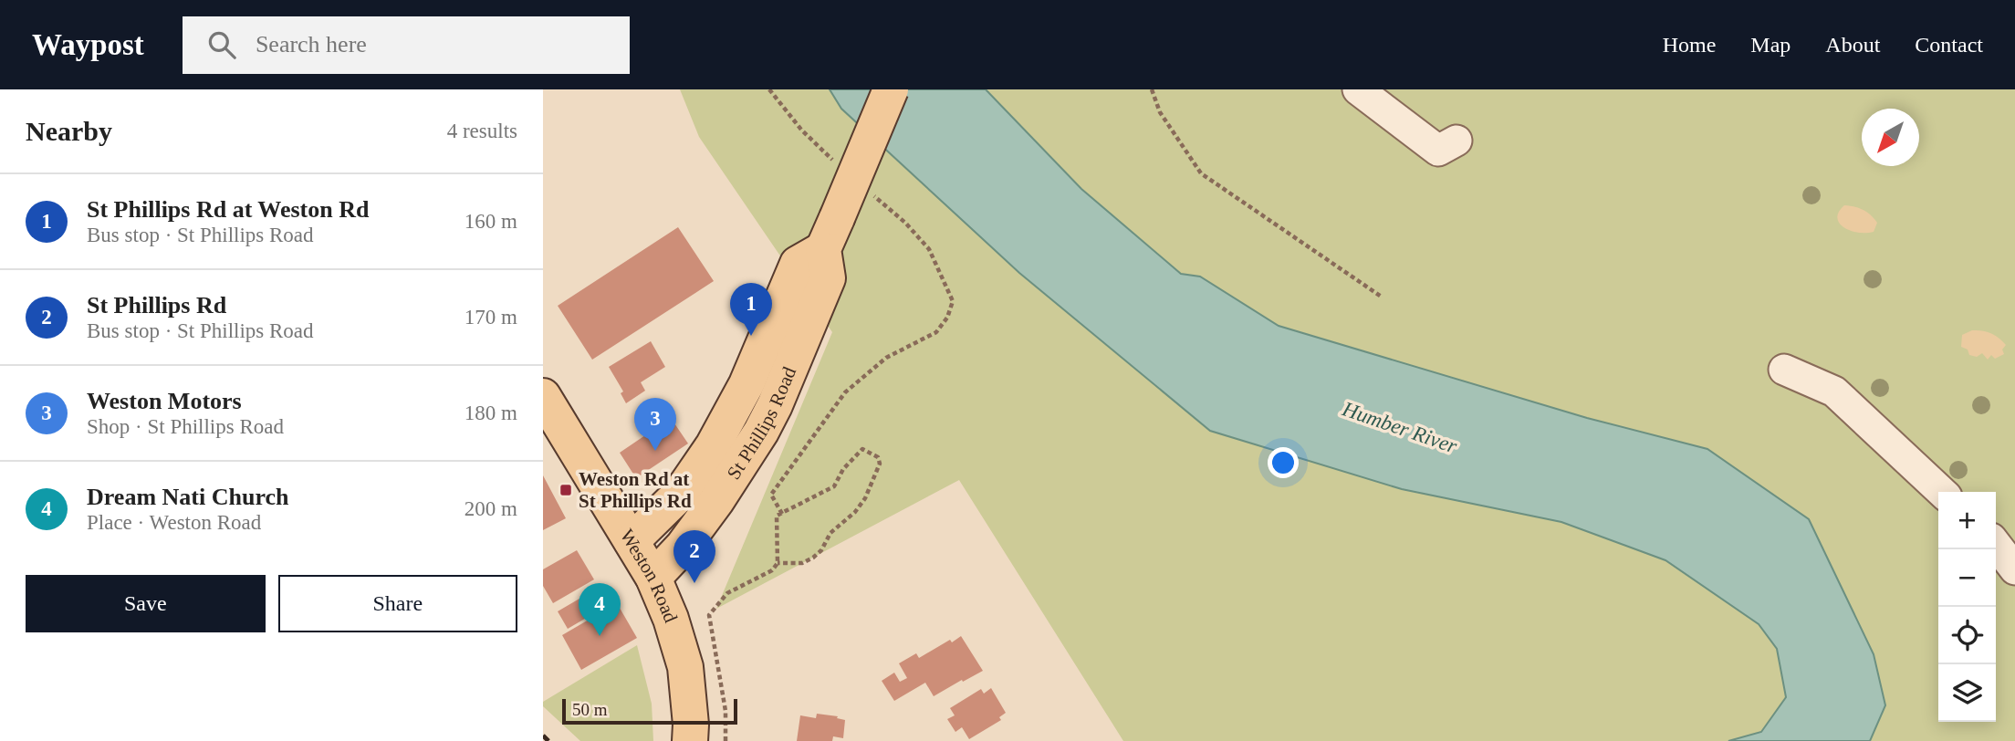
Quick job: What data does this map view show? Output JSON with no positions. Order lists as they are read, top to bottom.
{
  "streets": {
    "main road": ["St Phillips Road", "Weston Road"]
  },
  "crossings": [
    ["St Phillips Road", "Weston Road"]
  ],
  "water": ["Humber River"],
  "places": {
    "transit": ["Weston Rd at St Phillips Rd"]
  },
  "scale_bar": "50 m",
  "north": "bottom left",
  "page": {
    "header": "Waypost",
    "search": "Search here",
    "nav": [
      "Home",
      "Map",
      "About",
      "Contact"
    ],
    "heading": ["Nearby", "4 results"],
    "list": [
      {
        "mark": "1",
        "name": "St Phillips Rd at Weston Rd",
        "note": "Bus stop · St Phillips Road",
        "value": "160 m"
      },
      {
        "mark": "2",
        "name": "St Phillips Rd",
        "note": "Bus stop · St Phillips Road",
        "value": "170 m"
      },
      {
        "mark": "3",
        "name": "Weston Motors",
        "note": "Shop · St Phillips Road",
        "value": "180 m"
      },
      {
        "mark": "4",
        "name": "Dream Nati Church",
        "note": "Place · Weston Road",
        "value": "200 m"
      }
    ],
    "pins": [
      "1",
      "3",
      "2",
      "4"
    ],
    "map_buttons": ["+", "−"],
    "buttons": ["Save", "Share"],
    "scale": "50 m"
  }
}
